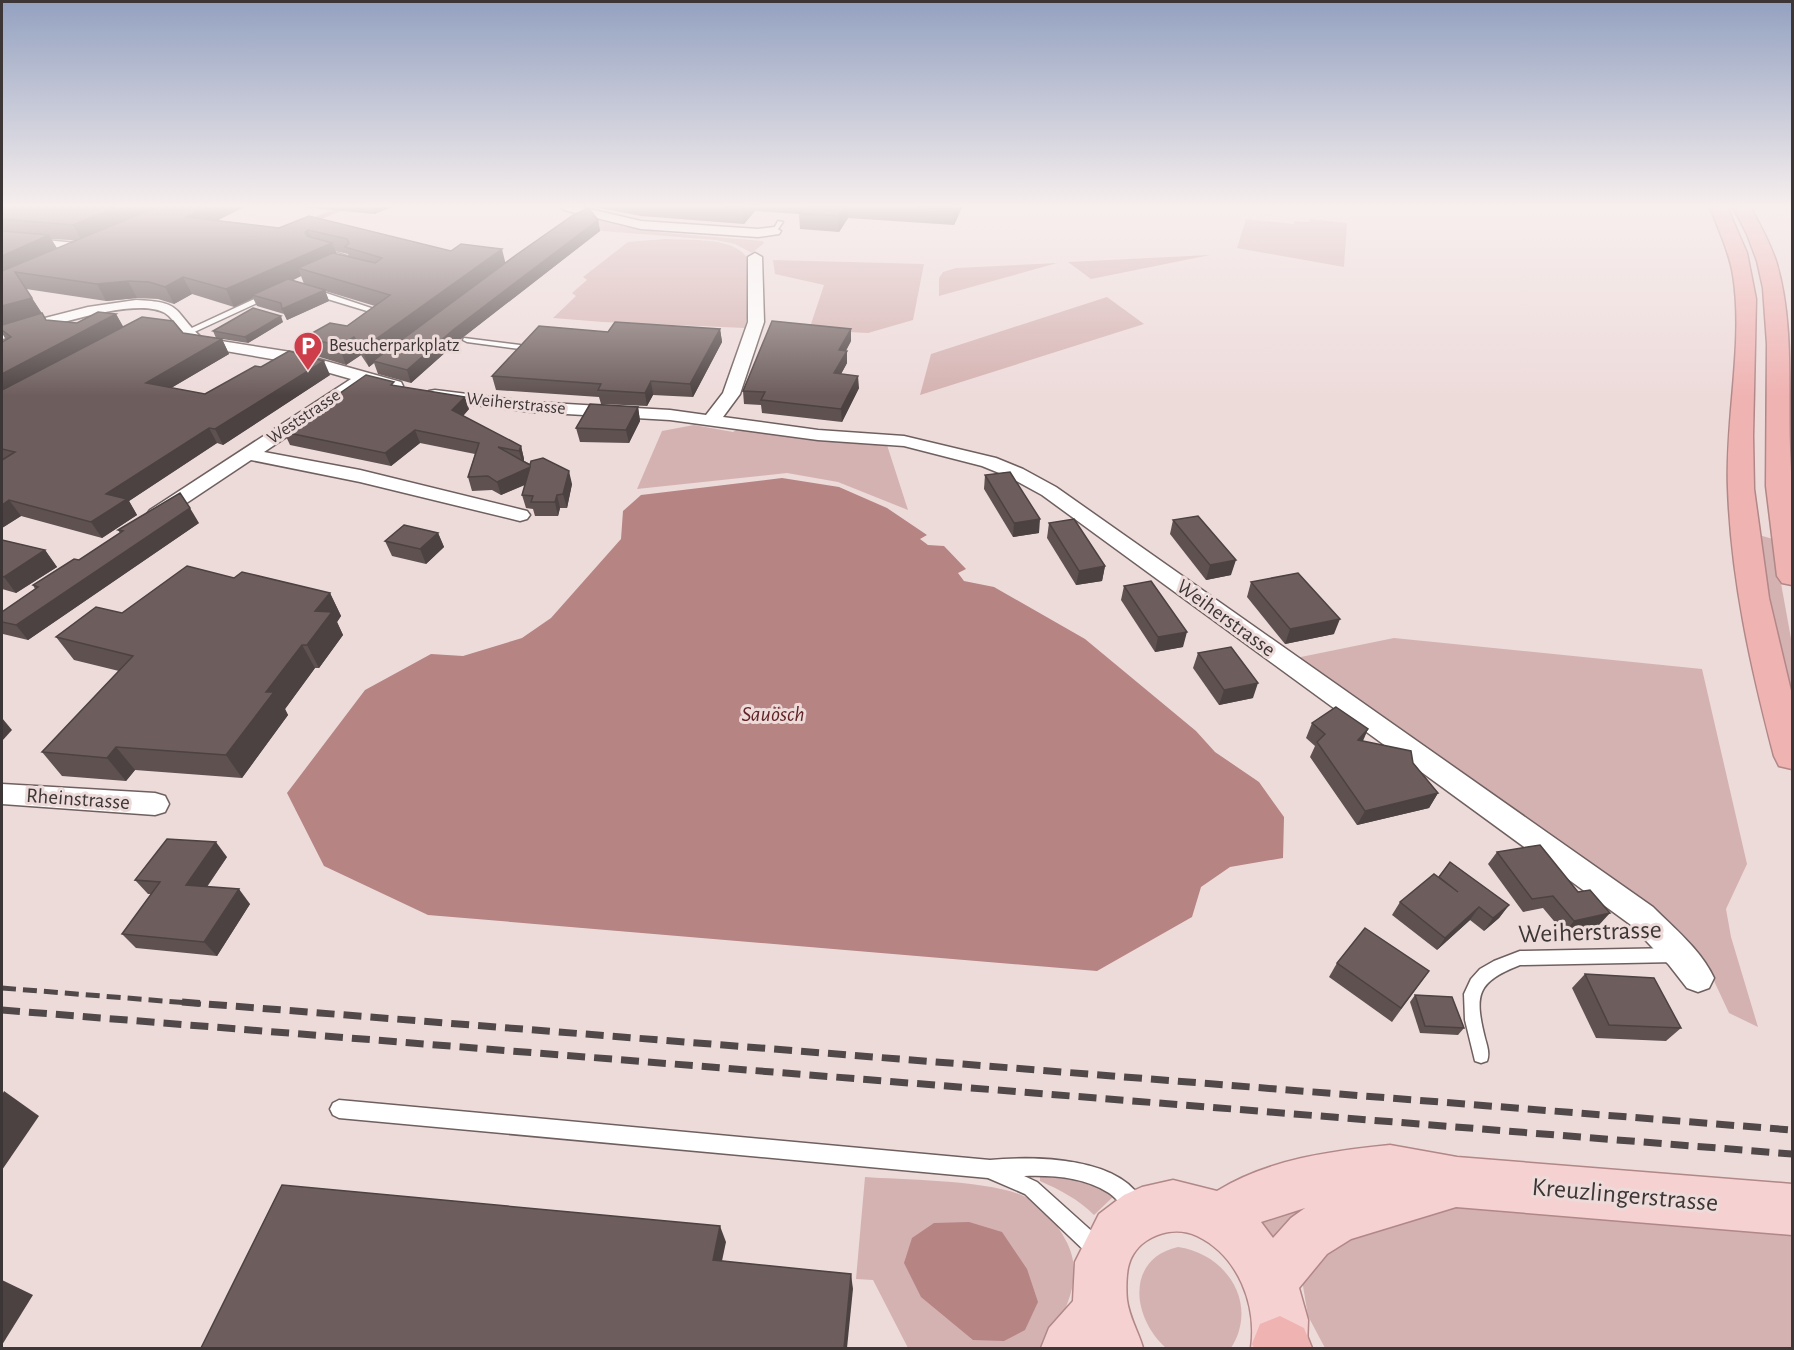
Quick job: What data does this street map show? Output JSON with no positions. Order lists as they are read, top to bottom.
{
  "streets": {
    "main road": ["Kreuzlingerstrasse"],
    "street": ["Weiherstrasse", "Weststrasse", "Rheinstrasse"]
  },
  "crossings": [
    ["Weiherstrasse", "Weststrasse"]
  ],
  "water": ["Sauösch"],
  "places": {
    "parking": ["Besucherparkplatz"]
  }
}
